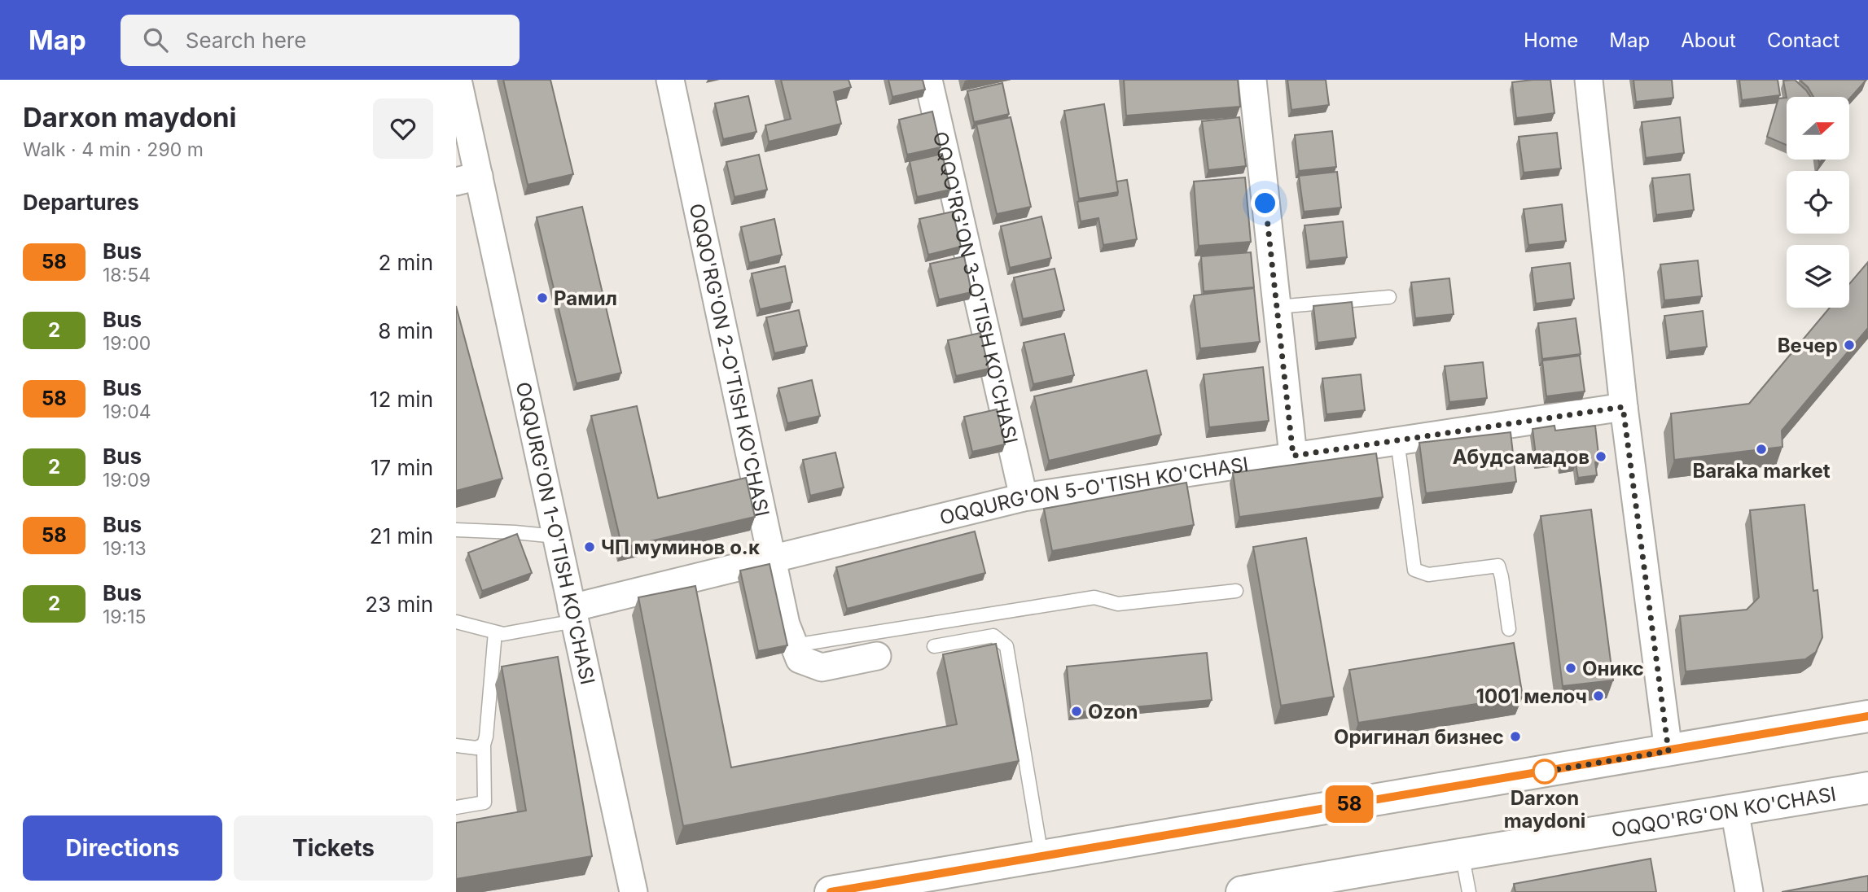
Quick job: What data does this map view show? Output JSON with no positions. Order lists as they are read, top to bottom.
{
  "streets": {
    "main road": ["OQQO'RG'ON KO'CHASI"],
    "street": [
      "OQQO'RG'ON 3-O'TISH KO'CHASI",
      "OQQO'RG'ON 2-O'TISH KO'CHASI",
      "OQQURG'ON 5-O'TISH KO'CHASI",
      "OQQURG'ON 1-O'TISH KO'CHASI"
    ]
  },
  "crossings": [
    ["OQQO'RG'ON 3-O'TISH KO'CHASI", "OQQURG'ON 5-O'TISH KO'CHASI"],
    ["OQQO'RG'ON 2-O'TISH KO'CHASI", "OQQURG'ON 5-O'TISH KO'CHASI"],
    ["OQQURG'ON 5-O'TISH KO'CHASI", "OQQURG'ON 1-O'TISH KO'CHASI"]
  ],
  "places": [
    "Рамил",
    "Вечер",
    "Baraka market",
    "Абудсамадов",
    "ЧП муминов о.к",
    "Оникс",
    "1001 мелоч",
    "Ozon",
    "Оригинал бизнес",
    "Darxon maydoni"
  ],
  "lines": ["bus line 58"],
  "north": "right",
  "page": {
    "header": "Map",
    "search": "Search here",
    "nav": [
      "Home",
      "Map",
      "About",
      "Contact"
    ],
    "heading": [
      ["Darxon maydoni", "Walk · 4 min · 290 m"],
      "Departures"
    ],
    "on_map": "58",
    "list": [
      {
        "mark": "58",
        "name": "Bus",
        "note": "18:54",
        "value": "2 min"
      },
      {
        "mark": "2",
        "name": "Bus",
        "note": "19:00",
        "value": "8 min"
      },
      {
        "mark": "58",
        "name": "Bus",
        "note": "19:04",
        "value": "12 min"
      },
      {
        "mark": "2",
        "name": "Bus",
        "note": "19:09",
        "value": "17 min"
      },
      {
        "mark": "58",
        "name": "Bus",
        "note": "19:13",
        "value": "21 min"
      },
      {
        "mark": "2",
        "name": "Bus",
        "note": "19:15",
        "value": "23 min"
      }
    ],
    "buttons": ["Directions", "Tickets"]
  }
}
